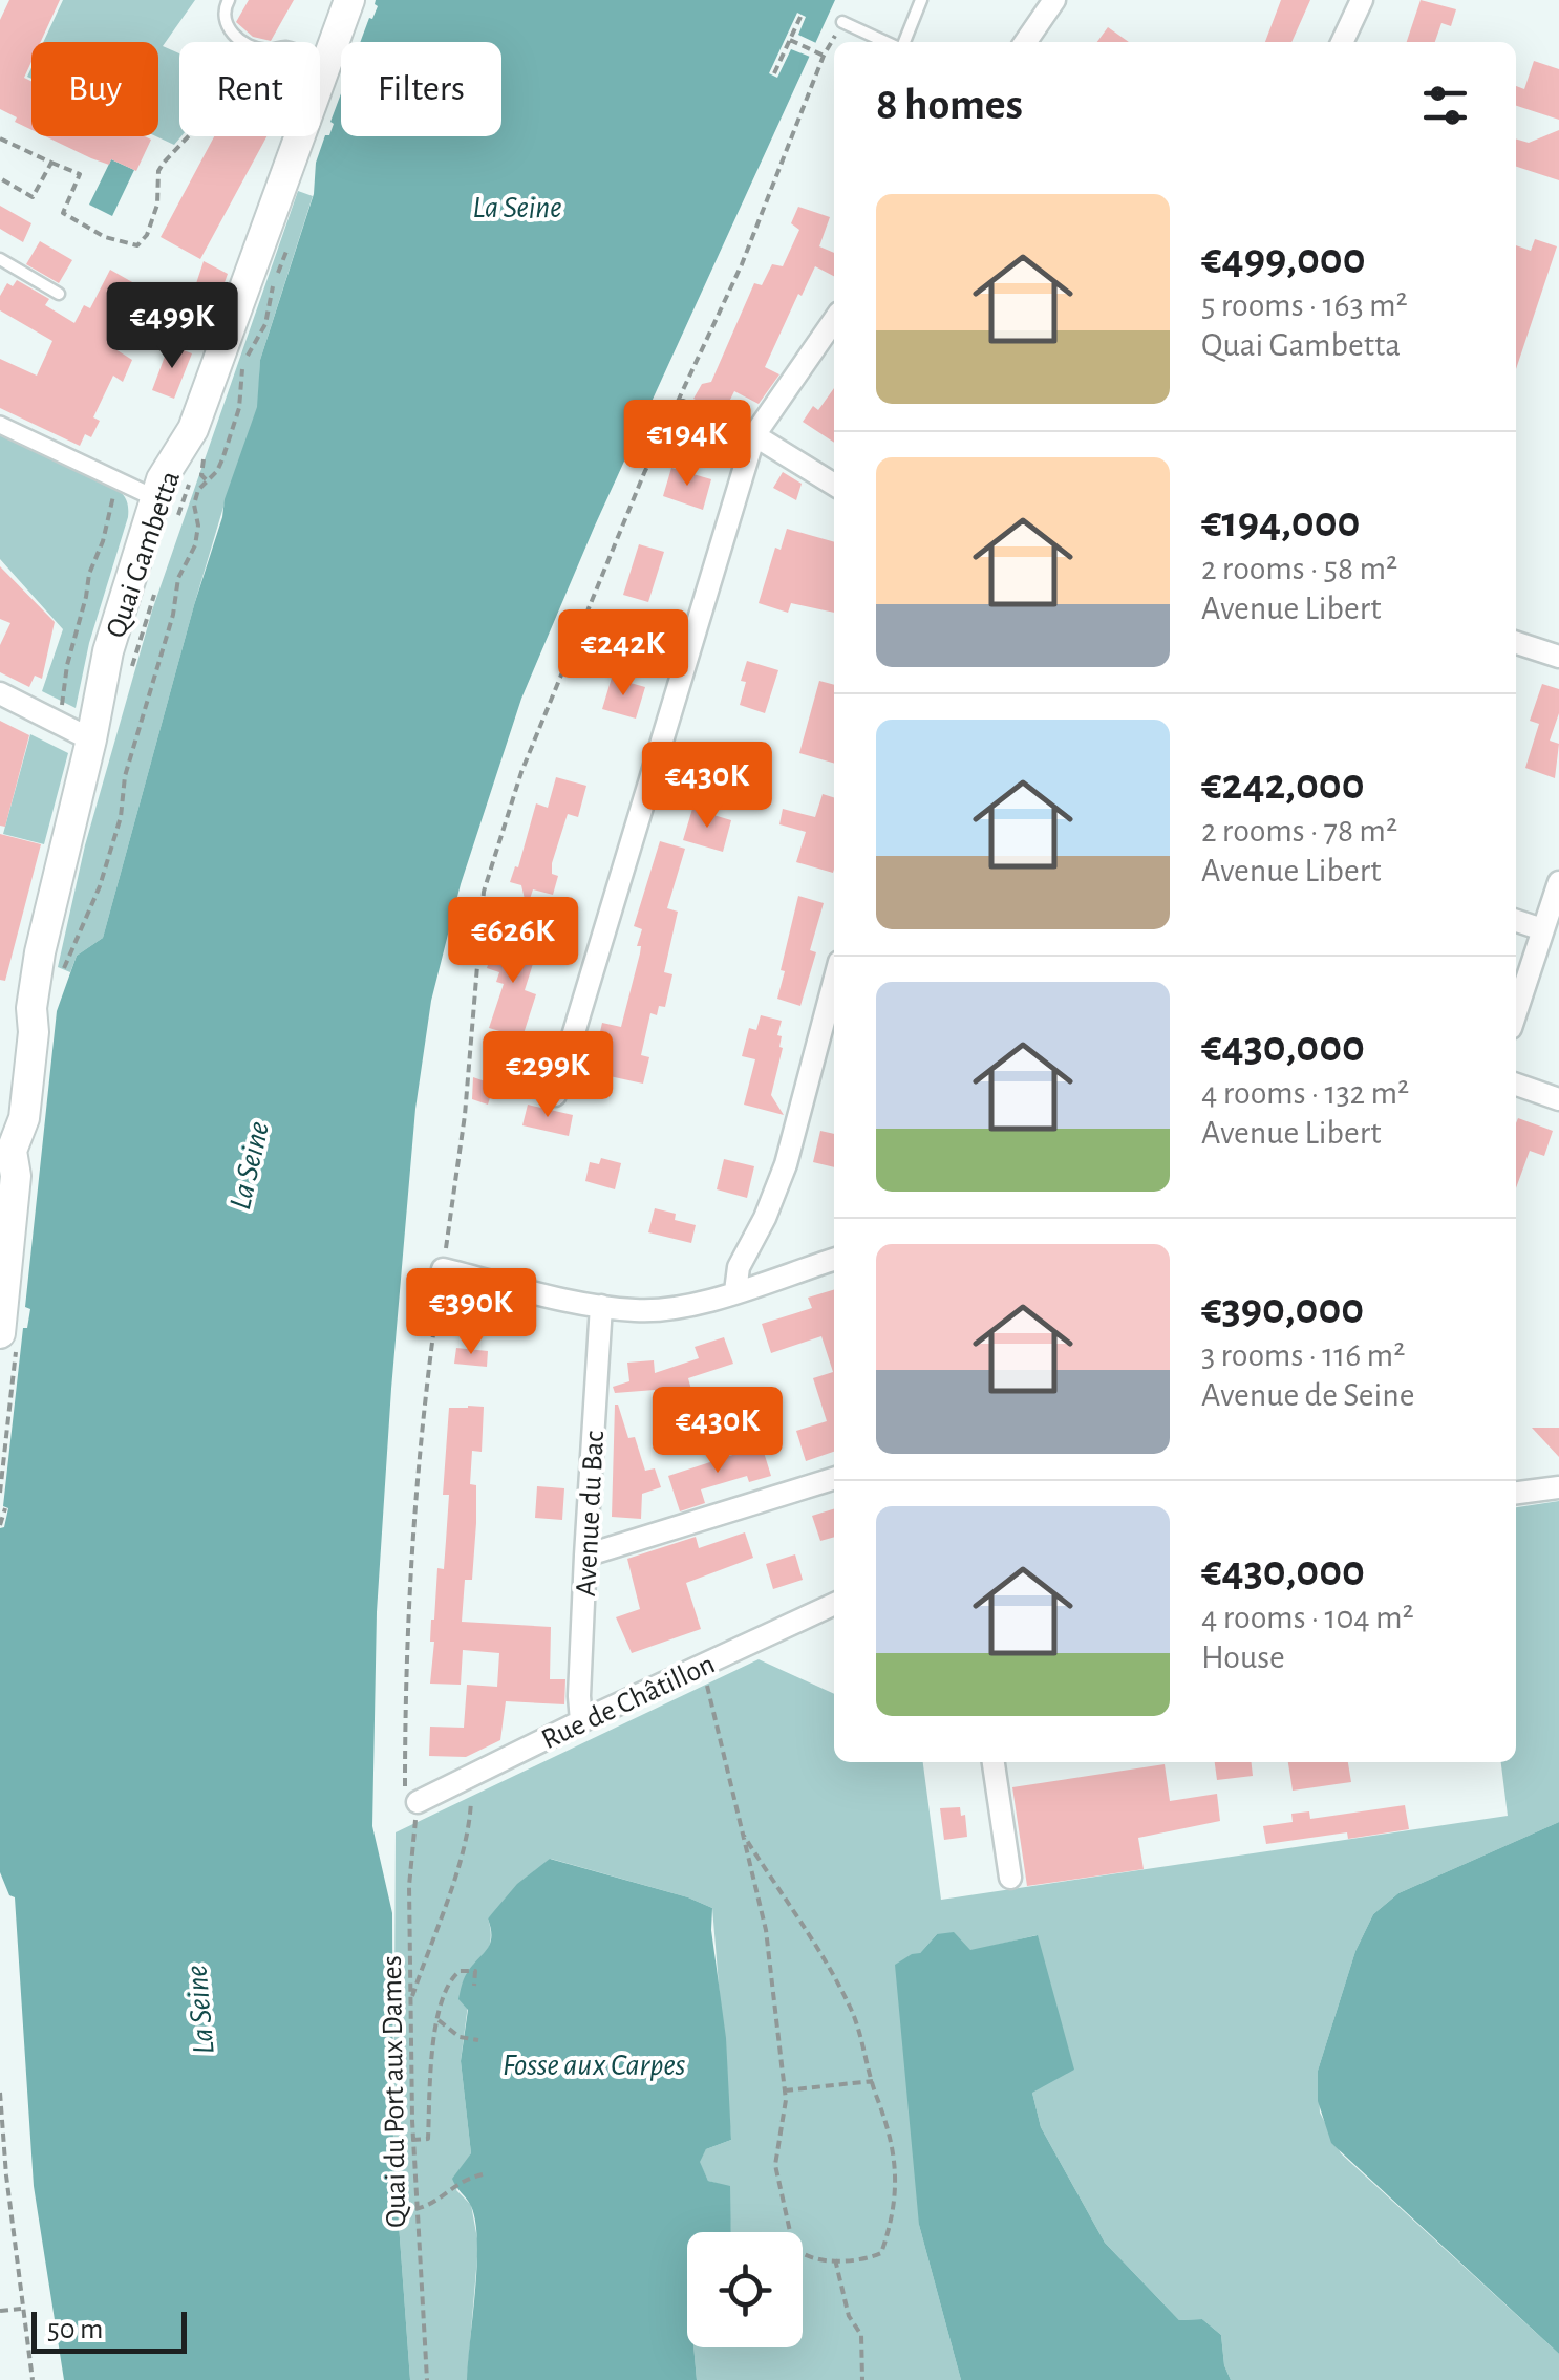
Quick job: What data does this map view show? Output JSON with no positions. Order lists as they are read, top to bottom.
{
  "streets": {
    "main road": ["Quai Gambetta"],
    "street": ["Avenue du Bac", "Rue de Châtillon"],
    "path": ["Quai du Port aux Dames"]
  },
  "crossings": [
    ["Avenue du Bac", "Rue de Châtillon"],
    ["Rue de Châtillon", "Quai du Port aux Dames"]
  ],
  "water": ["La Seine", "Fosse aux Carpes"],
  "scale_bar": "50 m",
  "page": {
    "chip": ["Buy", "Rent", "Filters"],
    "heading": "8 homes",
    "list": [
      {
        "name": "€499,000",
        "note": "5 rooms · 163 m² · Quai Gambetta"
      },
      {
        "name": "€194,000",
        "note": "2 rooms · 58 m² · Avenue Libert"
      },
      {
        "name": "€242,000",
        "note": "2 rooms · 78 m² · Avenue Libert"
      },
      {
        "name": "€430,000",
        "note": "4 rooms · 132 m² · Avenue Libert"
      },
      {
        "name": "€390,000",
        "note": "3 rooms · 116 m² · Avenue de Seine"
      },
      {
        "name": "€430,000",
        "note": "4 rooms · 104 m² · House"
      }
    ],
    "price": [
      "€499K",
      "€194K",
      "€242K",
      "€430K",
      "€626K",
      "€299K",
      "€390K",
      "€430K"
    ],
    "scale": "50 m"
  }
}
